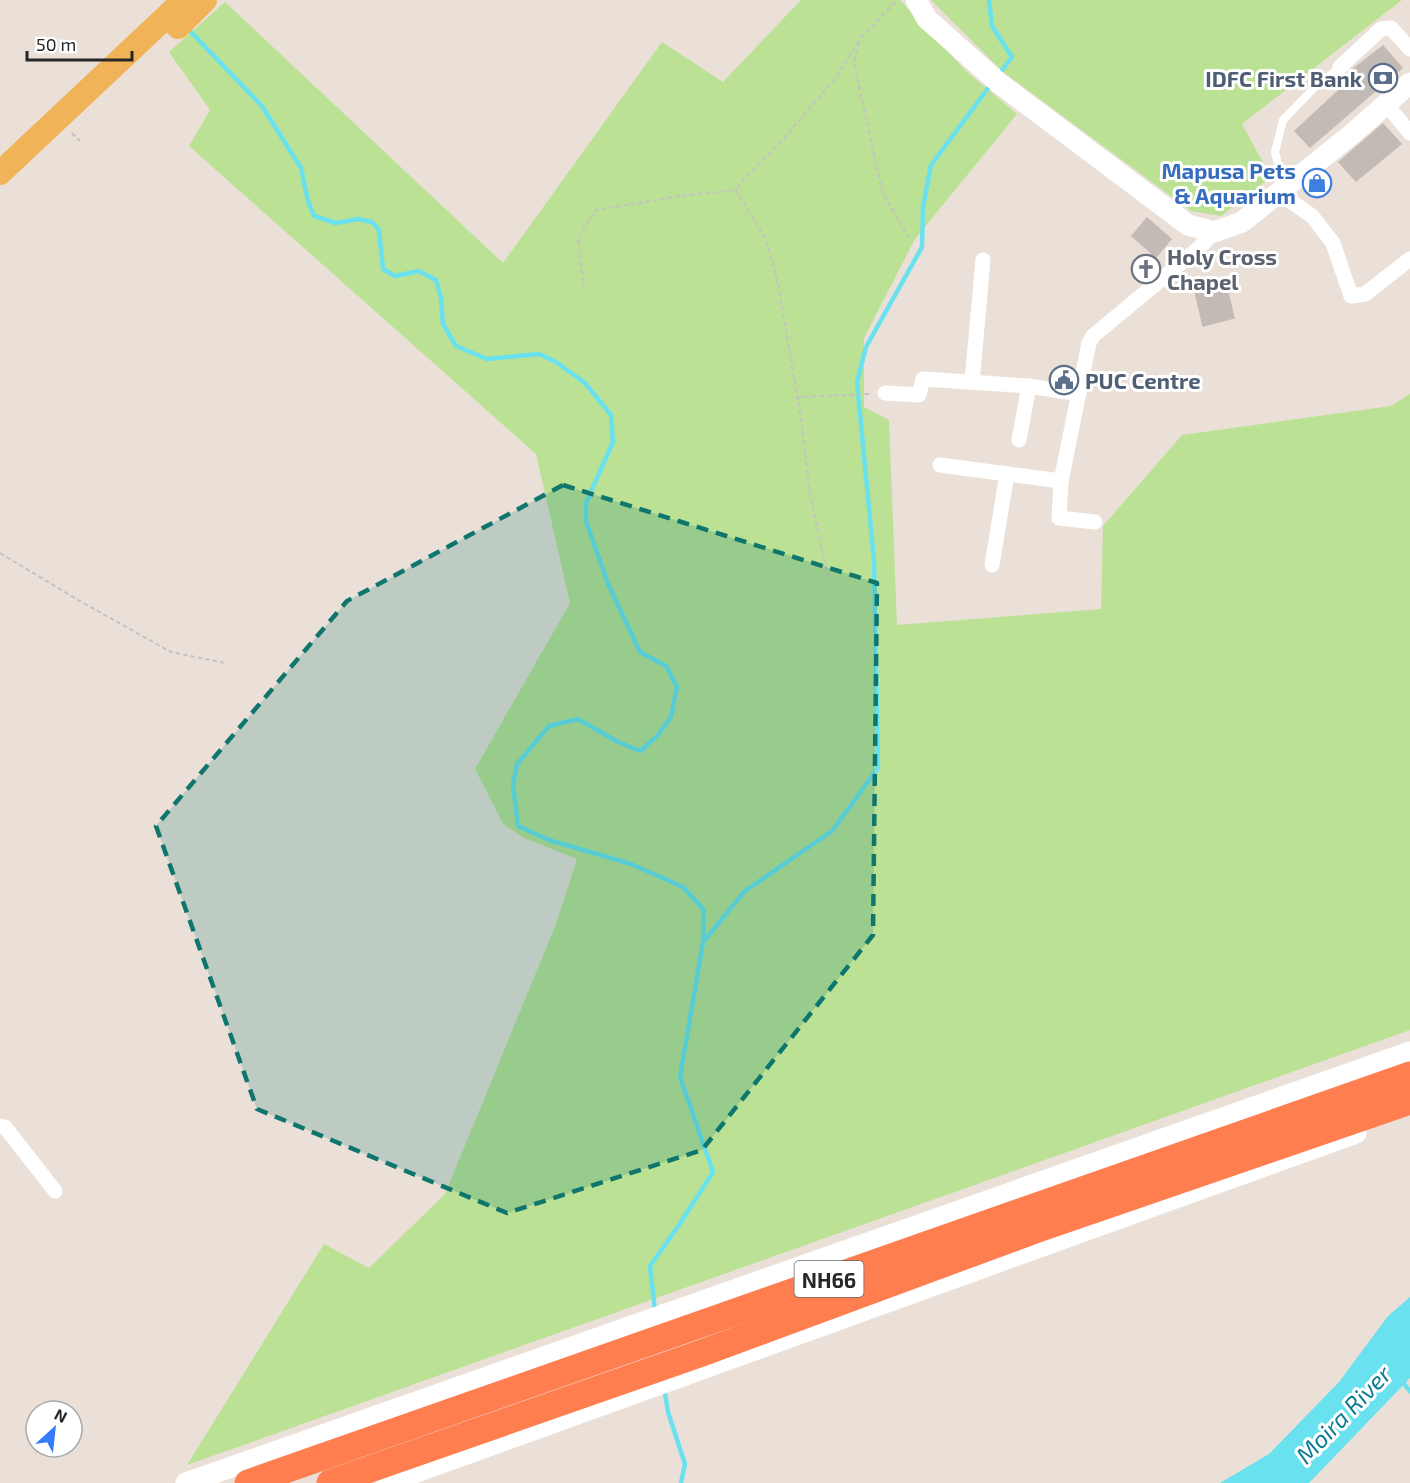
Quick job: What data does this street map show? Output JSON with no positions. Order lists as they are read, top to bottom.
{
  "streets": {
    "highway": ["NH66"]
  },
  "water": ["Moira River"],
  "places": {
    "bank": ["IDFC First Bank"],
    "shop": ["Mapusa Pets & Aquarium"],
    "church": ["Holy Cross Chapel"],
    "public building": ["PUC Centre"]
  },
  "scale_bar": "50 m",
  "north": "top right"
}
